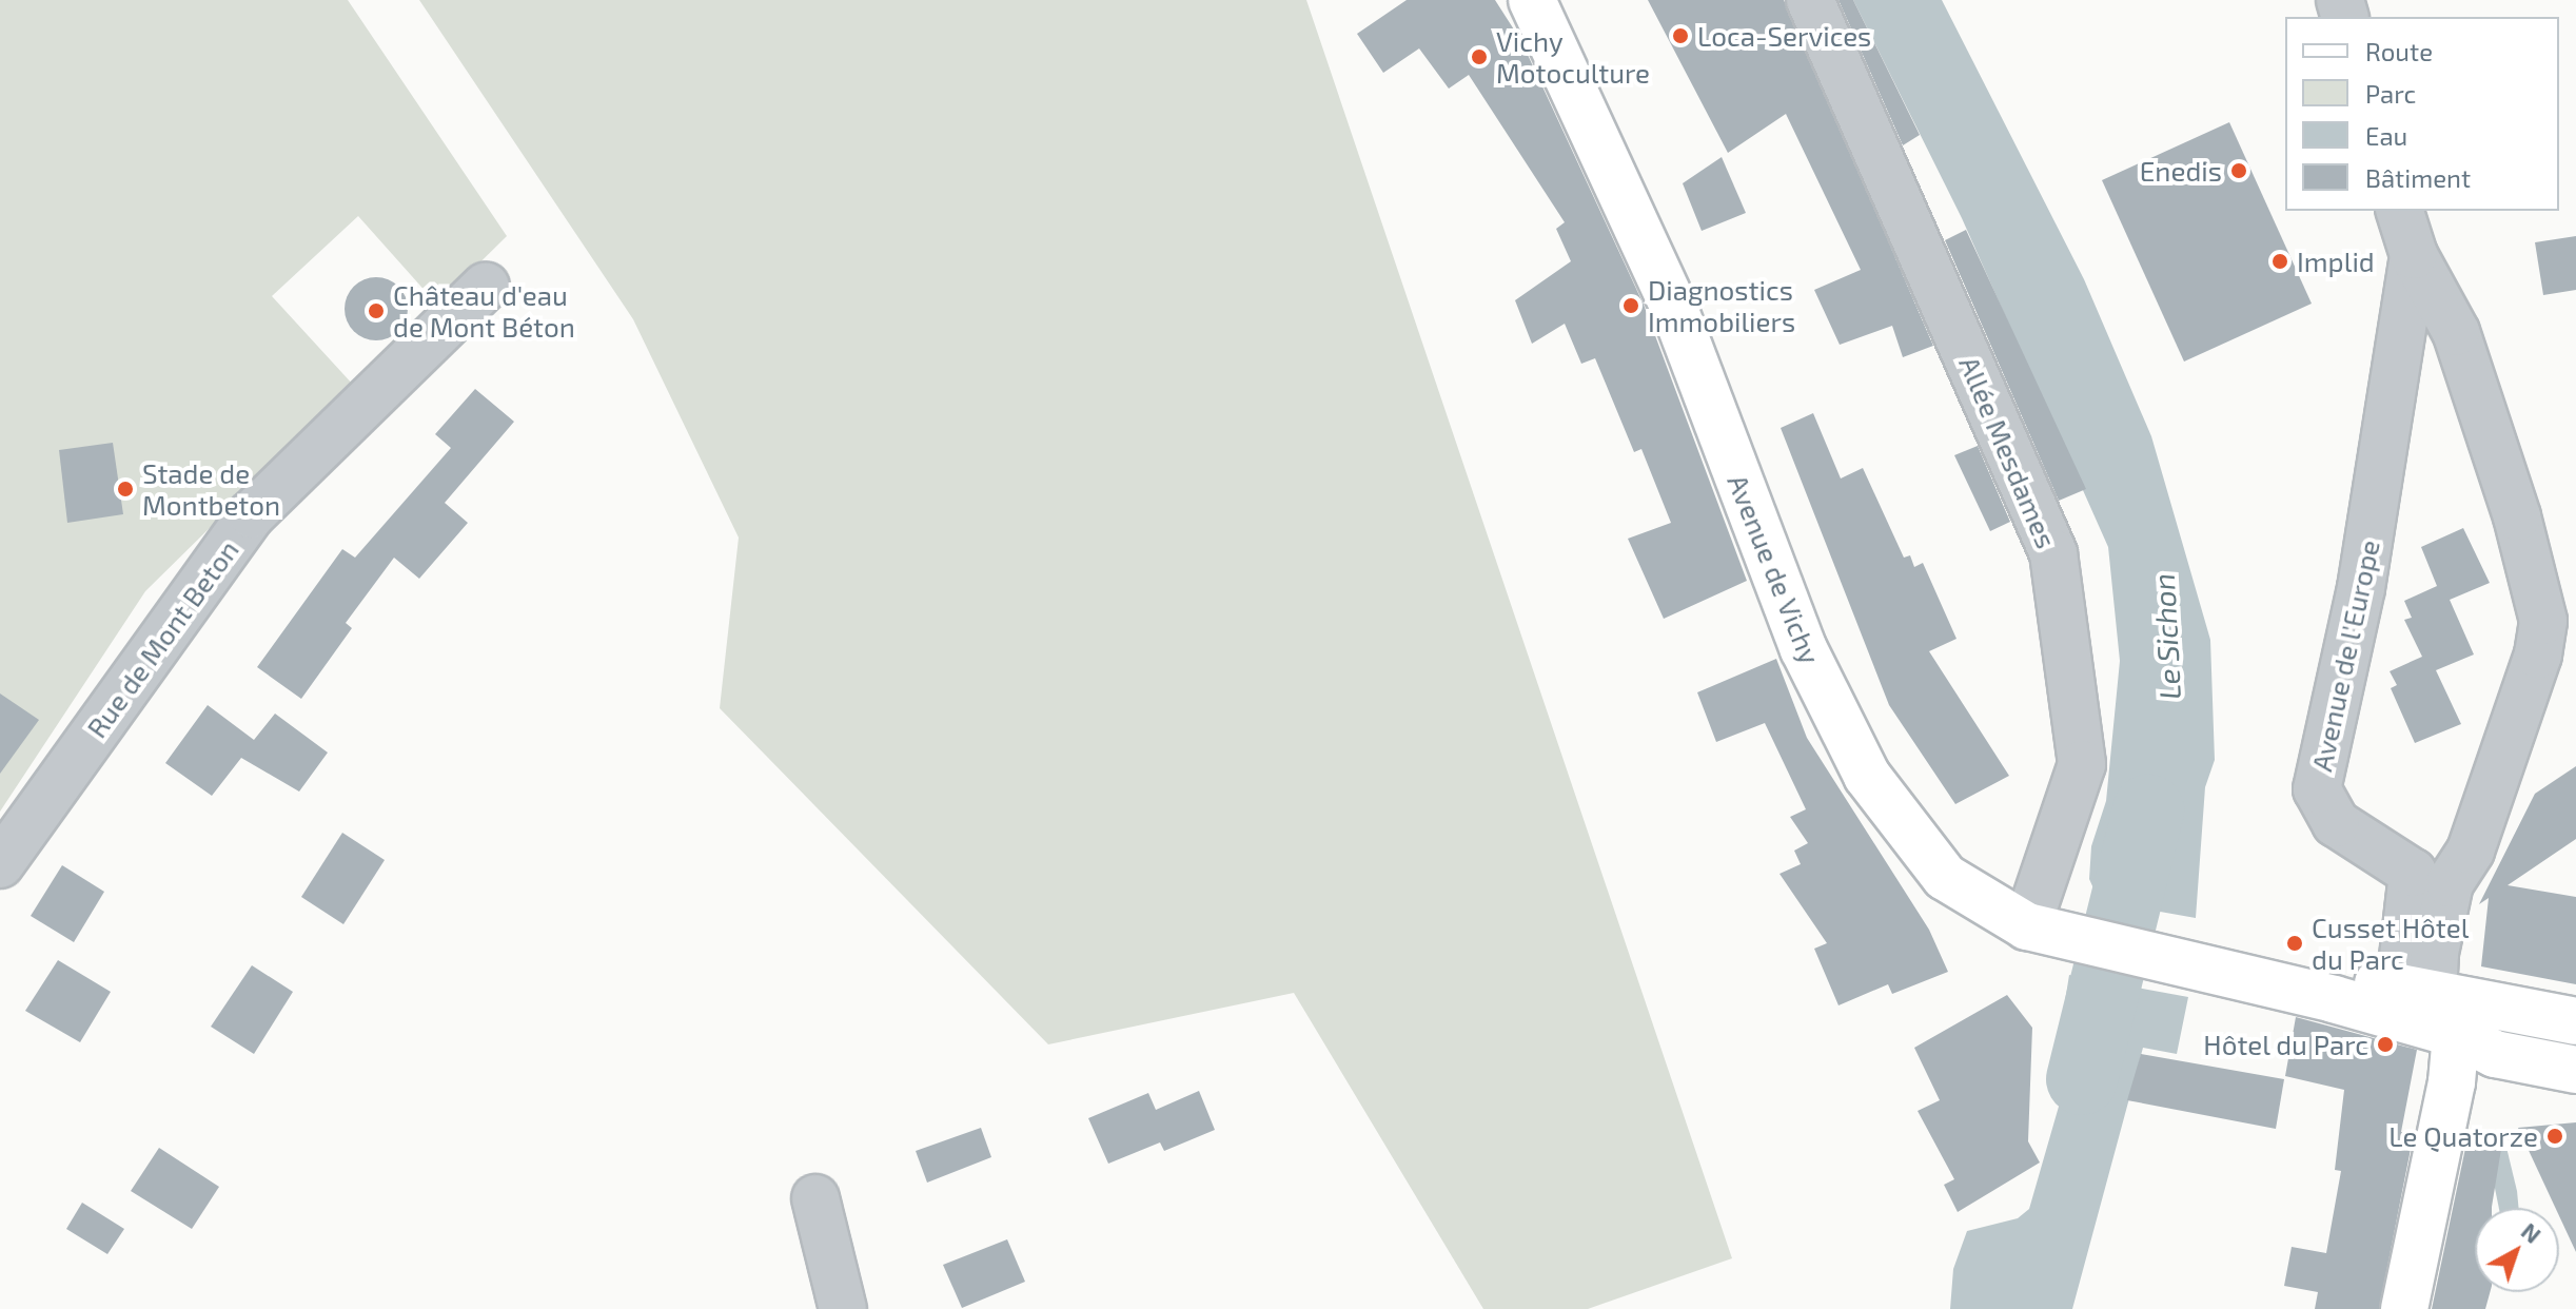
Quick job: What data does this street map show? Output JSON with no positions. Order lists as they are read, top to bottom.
{
  "streets": {
    "main road": ["Avenue de Vichy"],
    "street": ["Allée Mesdames", "Rue de Mont Beton", "Avenue de l'Europe"]
  },
  "crossings": [
    ["Allée Mesdames", "Avenue de Vichy"],
    ["Avenue de Vichy", "Avenue de l'Europe"]
  ],
  "water": ["Le Sichon"],
  "places": [
    "Loca-Services",
    "Vichy Motoculture",
    "Enedis",
    "Implid",
    "Diagnostics Immobiliers",
    "Château d'eau de Mont Béton",
    "Stade de Montbeton",
    "Cusset Hôtel du Parc",
    "Hôtel du Parc",
    "Le Quatorze"
  ],
  "legend": [
    "Route",
    "Parc",
    "Eau",
    "Bâtiment"
  ],
  "north": "top right"
}
